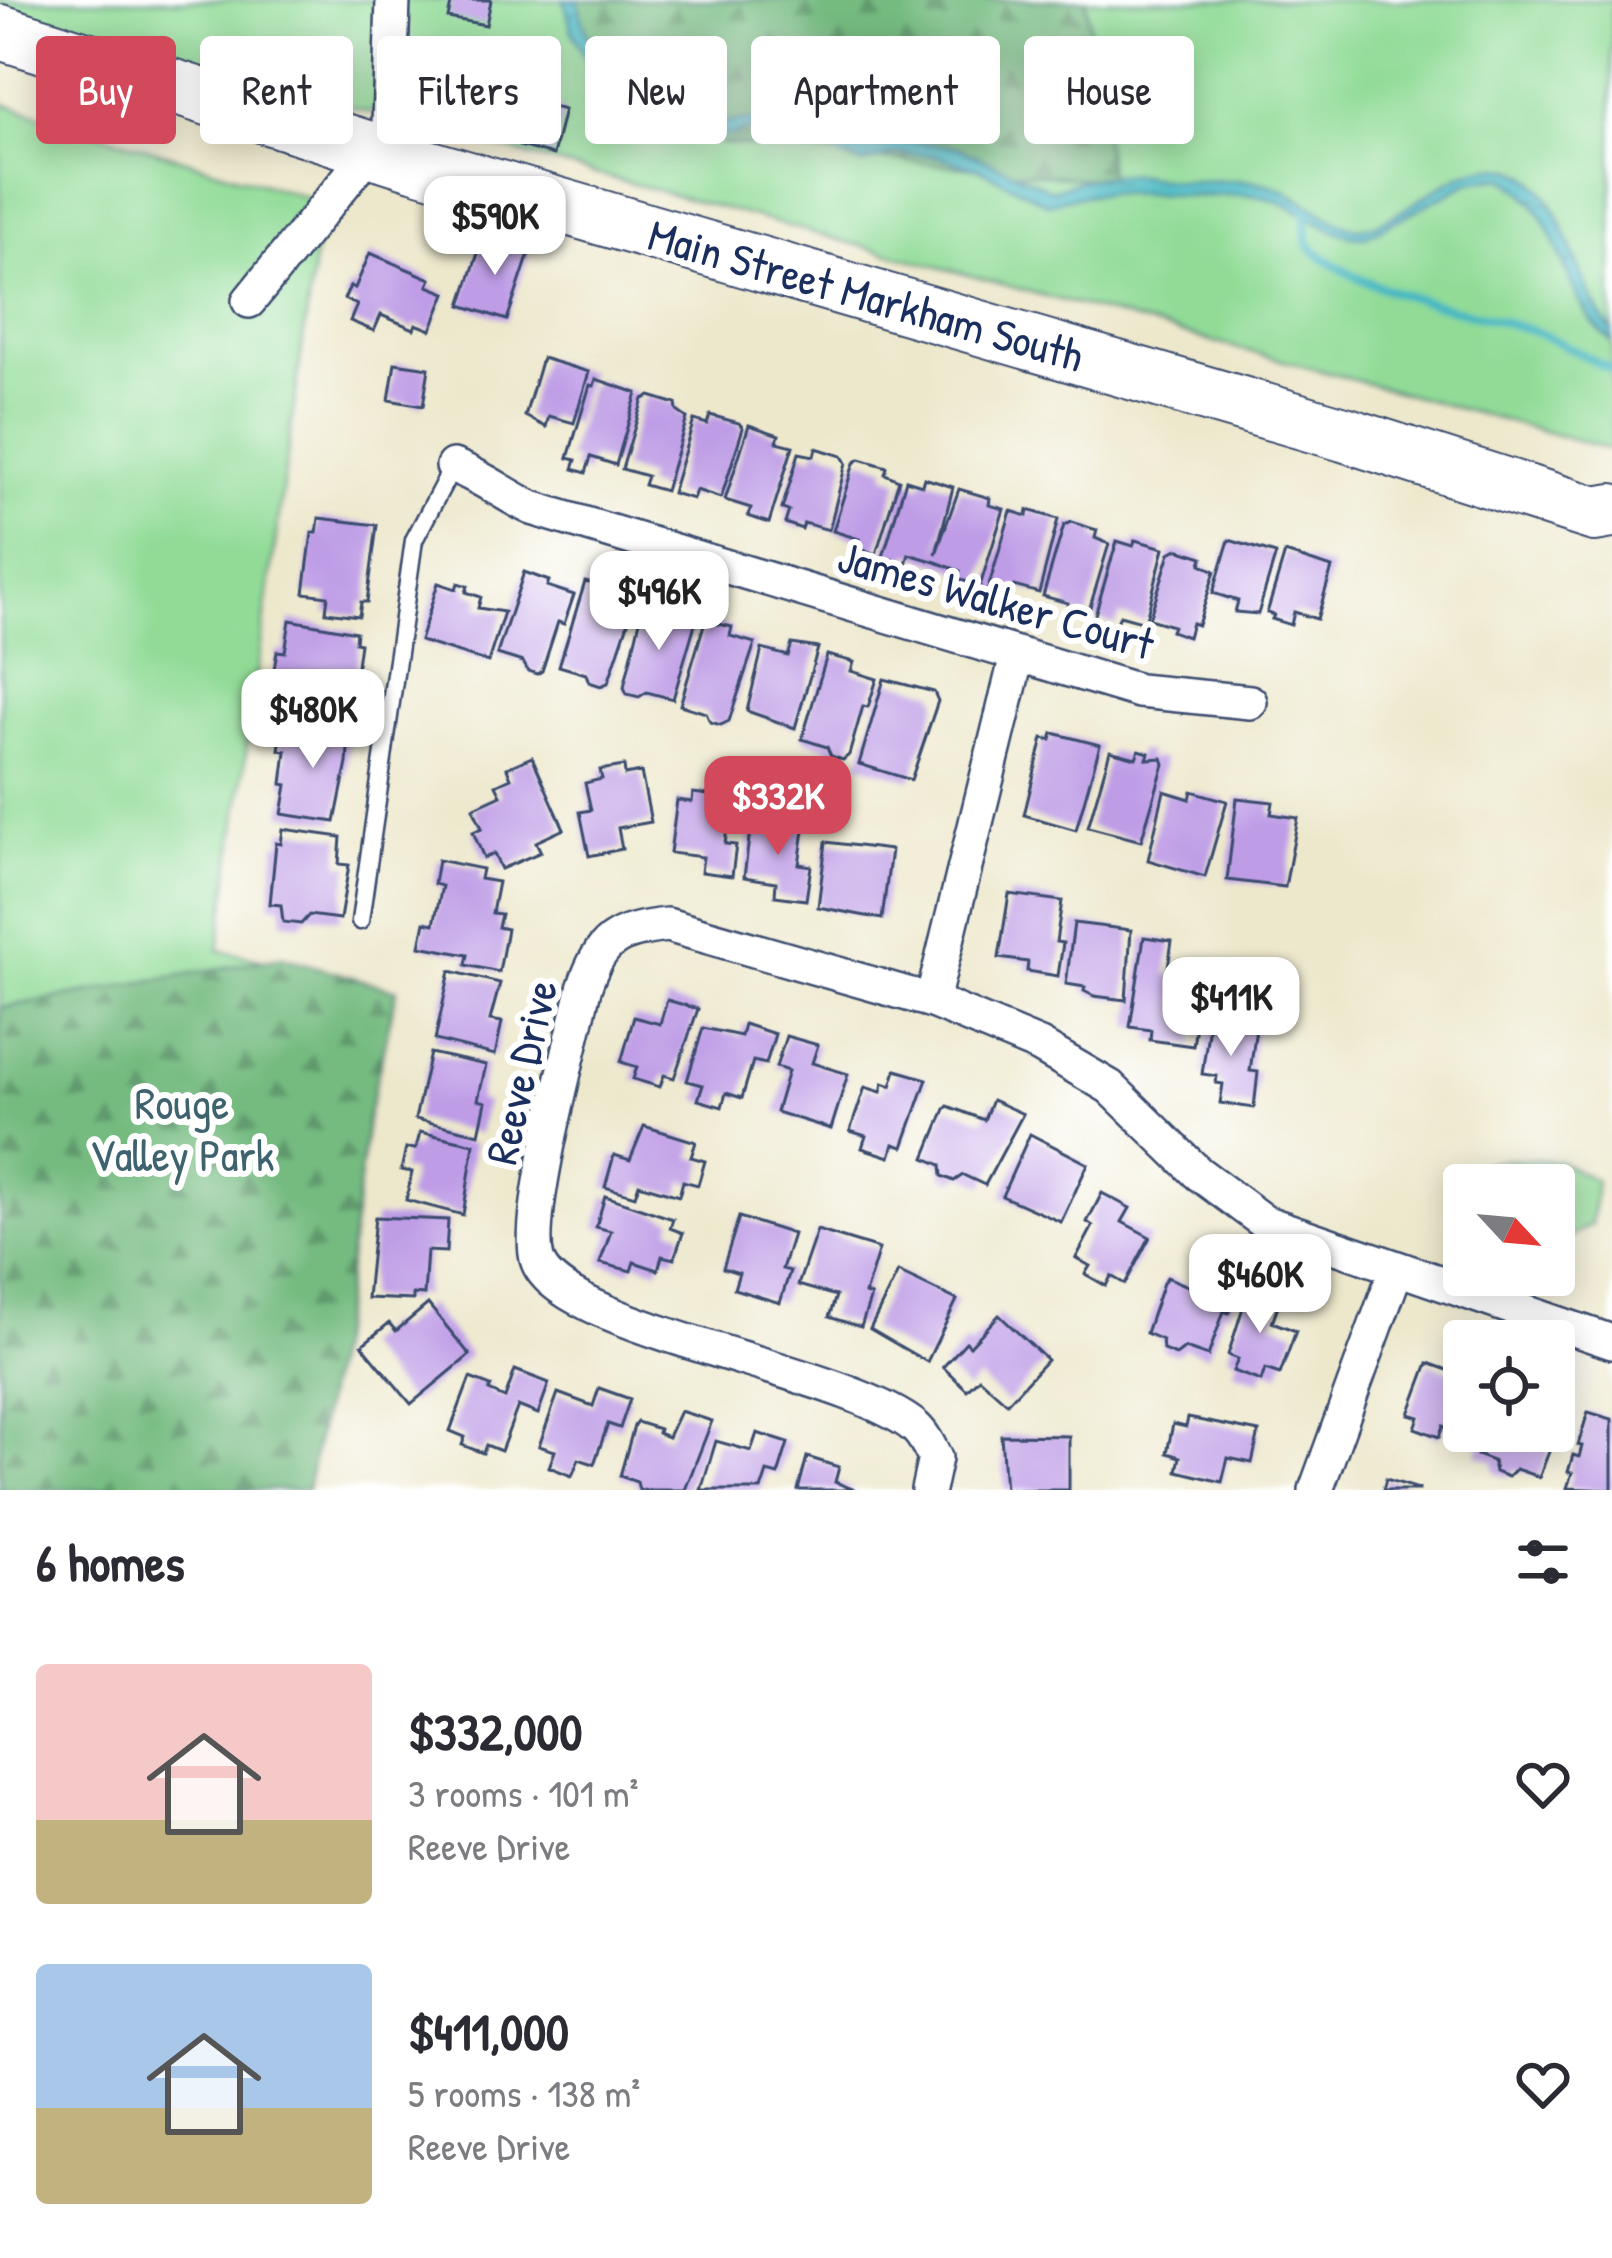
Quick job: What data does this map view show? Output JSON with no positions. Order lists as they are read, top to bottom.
{
  "streets": {
    "main road": ["Main Street Markham South"],
    "street": ["James Walker Court", "Reeve Drive"]
  },
  "parks": ["Rouge Valley Park"],
  "north": "bottom right",
  "page": {
    "chip": [
      "Buy",
      "Rent",
      "Filters",
      "New",
      "Apartment",
      "House"
    ],
    "price": [
      "$590K",
      "$496K",
      "$480K",
      "$332K",
      "$411K",
      "$460K"
    ],
    "heading": "6 homes",
    "list": [
      {
        "name": "$332,000",
        "note": "3 rooms · 101 m² · Reeve Drive"
      },
      {
        "name": "$411,000",
        "note": "5 rooms · 138 m² · Reeve Drive"
      }
    ]
  }
}
